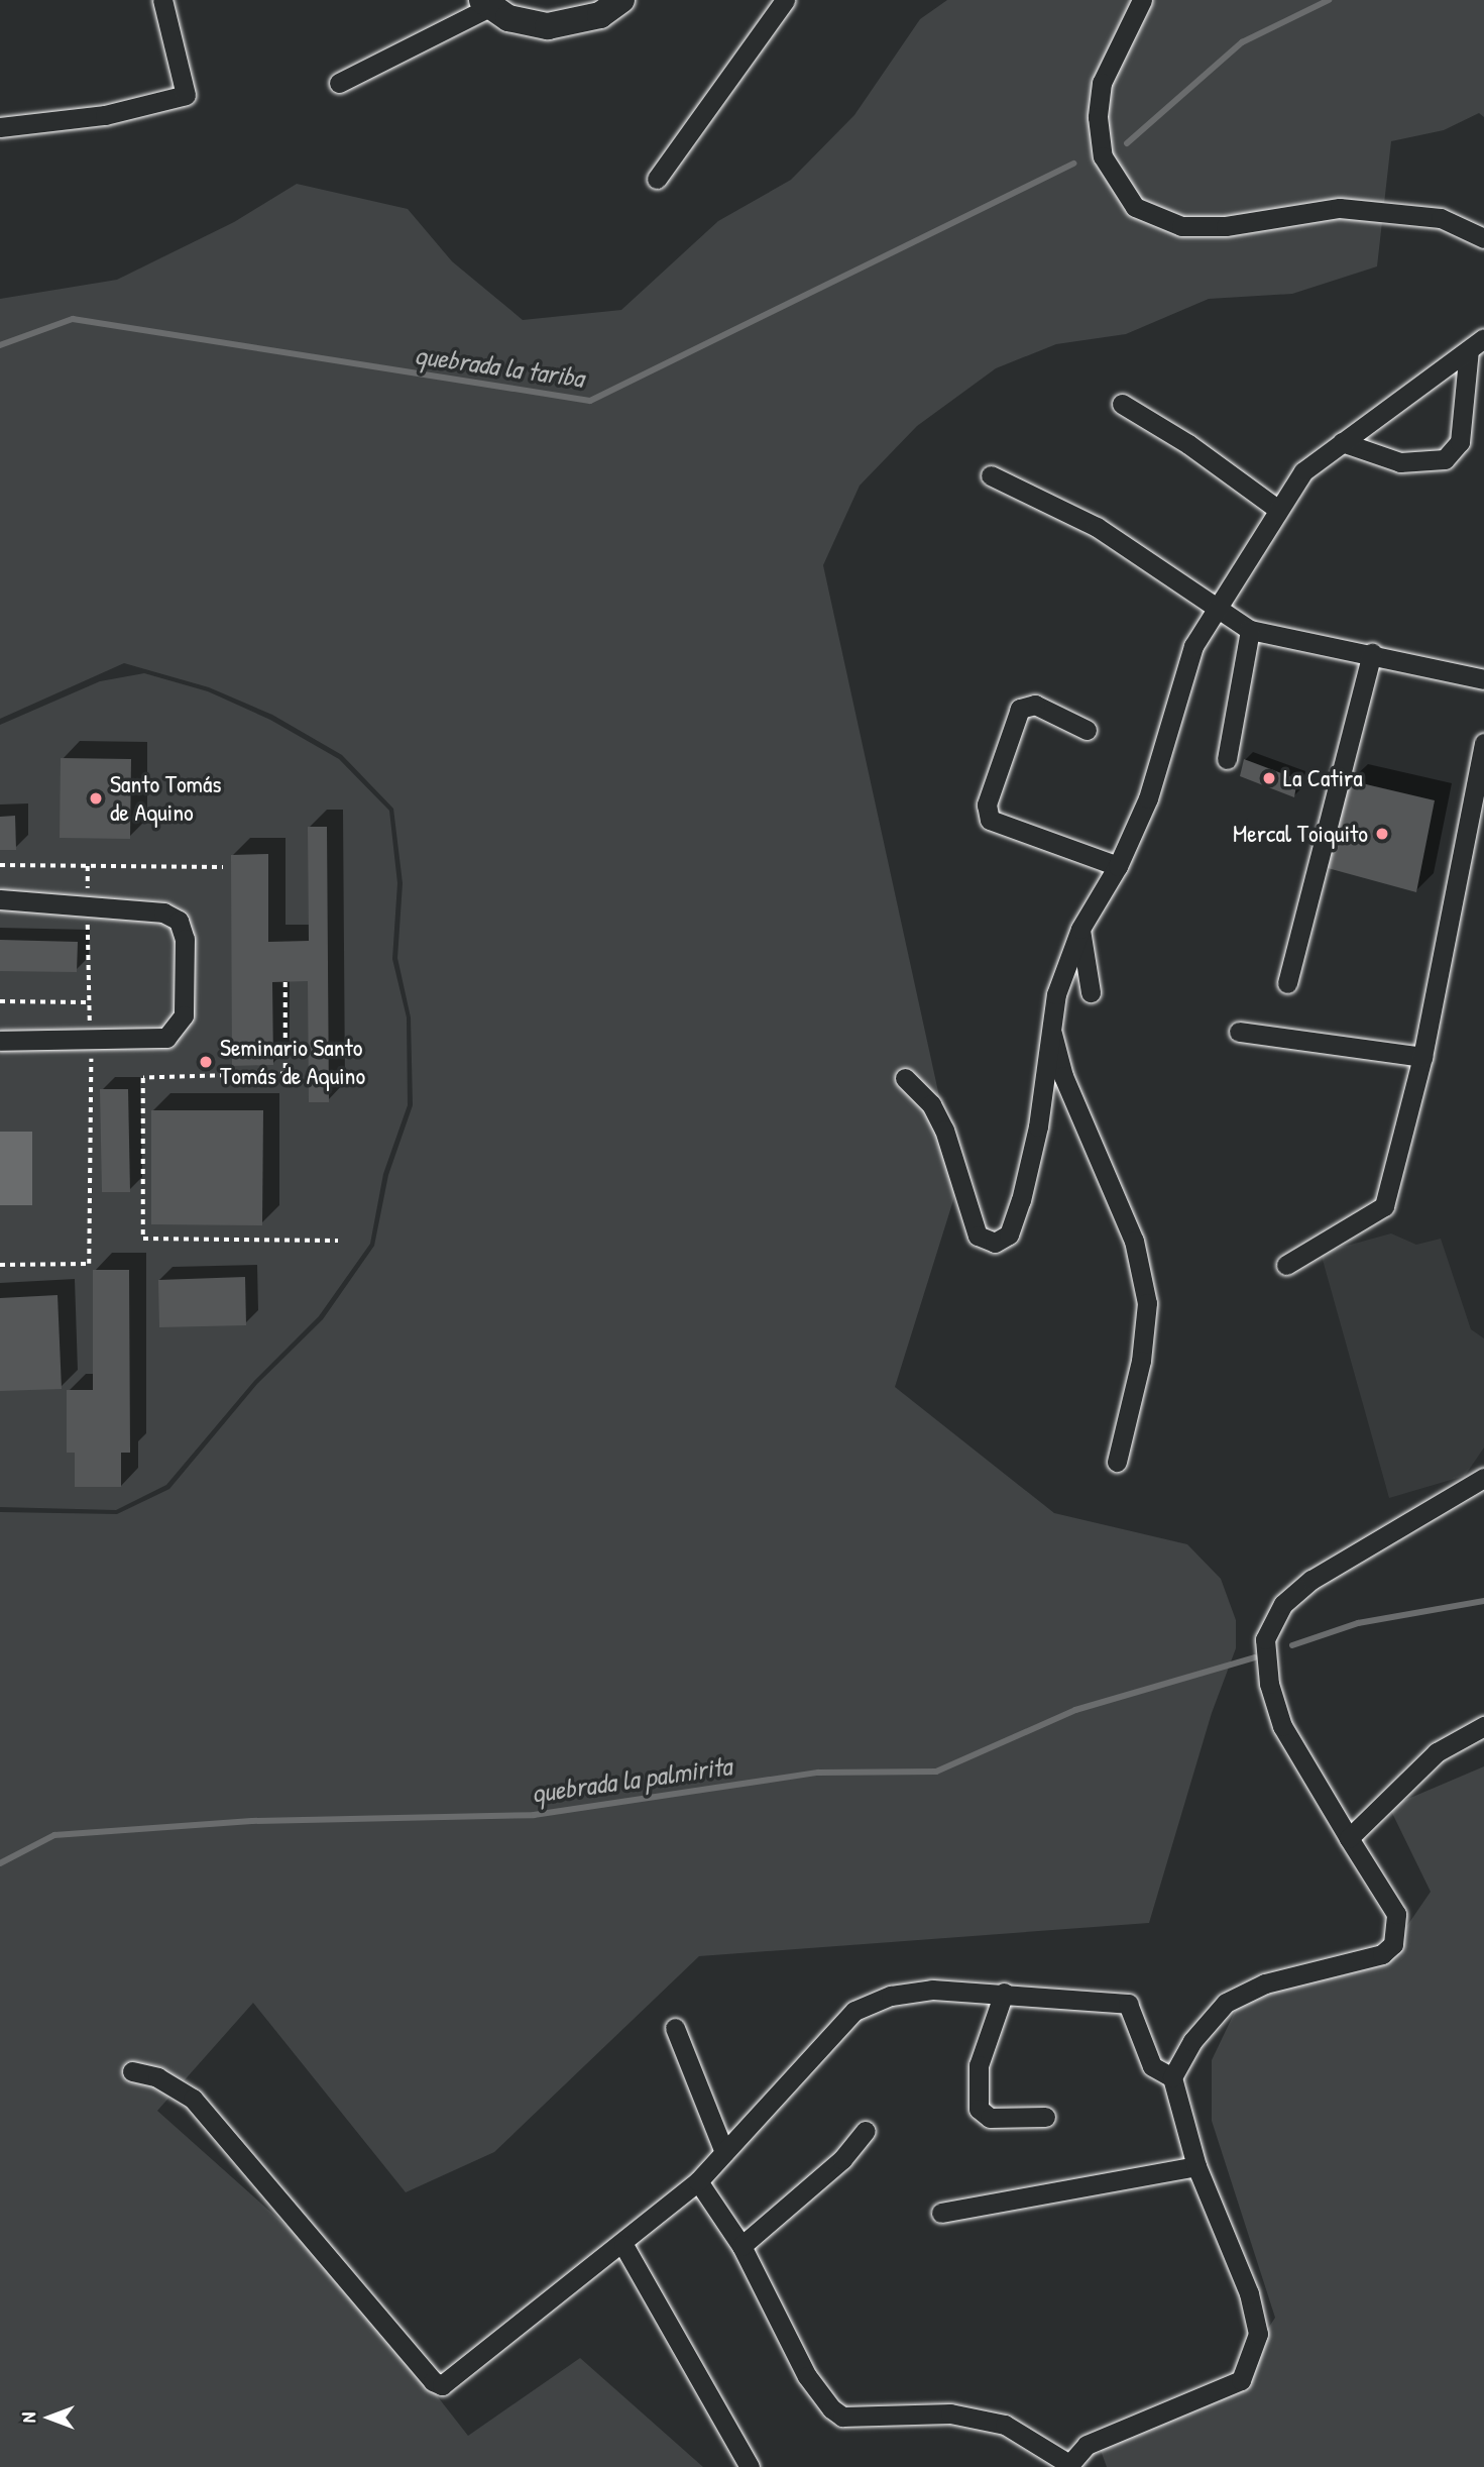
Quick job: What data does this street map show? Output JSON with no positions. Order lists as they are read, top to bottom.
{
  "water": ["quebrada la tariba", "quebrada la palmirita"],
  "places": [
    "La Catira",
    "Santo Tomás de Aquino",
    "Mercal Toiquito",
    "Seminario Santo Tomás de Aquino"
  ],
  "north": "left"
}
